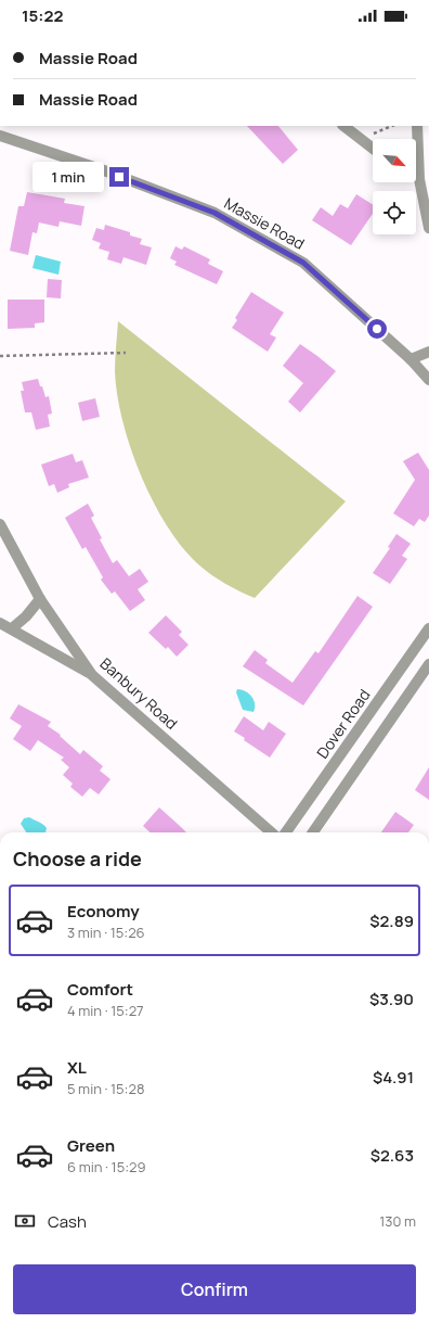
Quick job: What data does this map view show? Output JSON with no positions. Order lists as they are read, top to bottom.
{
  "streets": {
    "street": ["Massie Road", "Banbury Road", "Dover Road"]
  },
  "north": "bottom right",
  "page": {
    "status": "15:22",
    "banner": ["Massie Road", "Massie Road"],
    "bubble": "1 min",
    "heading": "Choose a ride",
    "list": [
      {
        "name": "Economy",
        "note": "3 min · 15:26",
        "value": "$2.89"
      },
      {
        "name": "Comfort",
        "note": "4 min · 15:27",
        "value": "$3.90"
      },
      {
        "name": "XL",
        "note": "5 min · 15:28",
        "value": "$4.91"
      },
      {
        "name": "Green",
        "note": "6 min · 15:29",
        "value": "$2.63"
      }
    ],
    "pay": ["Cash", "130 m"],
    "buttons": "Confirm"
  }
}
